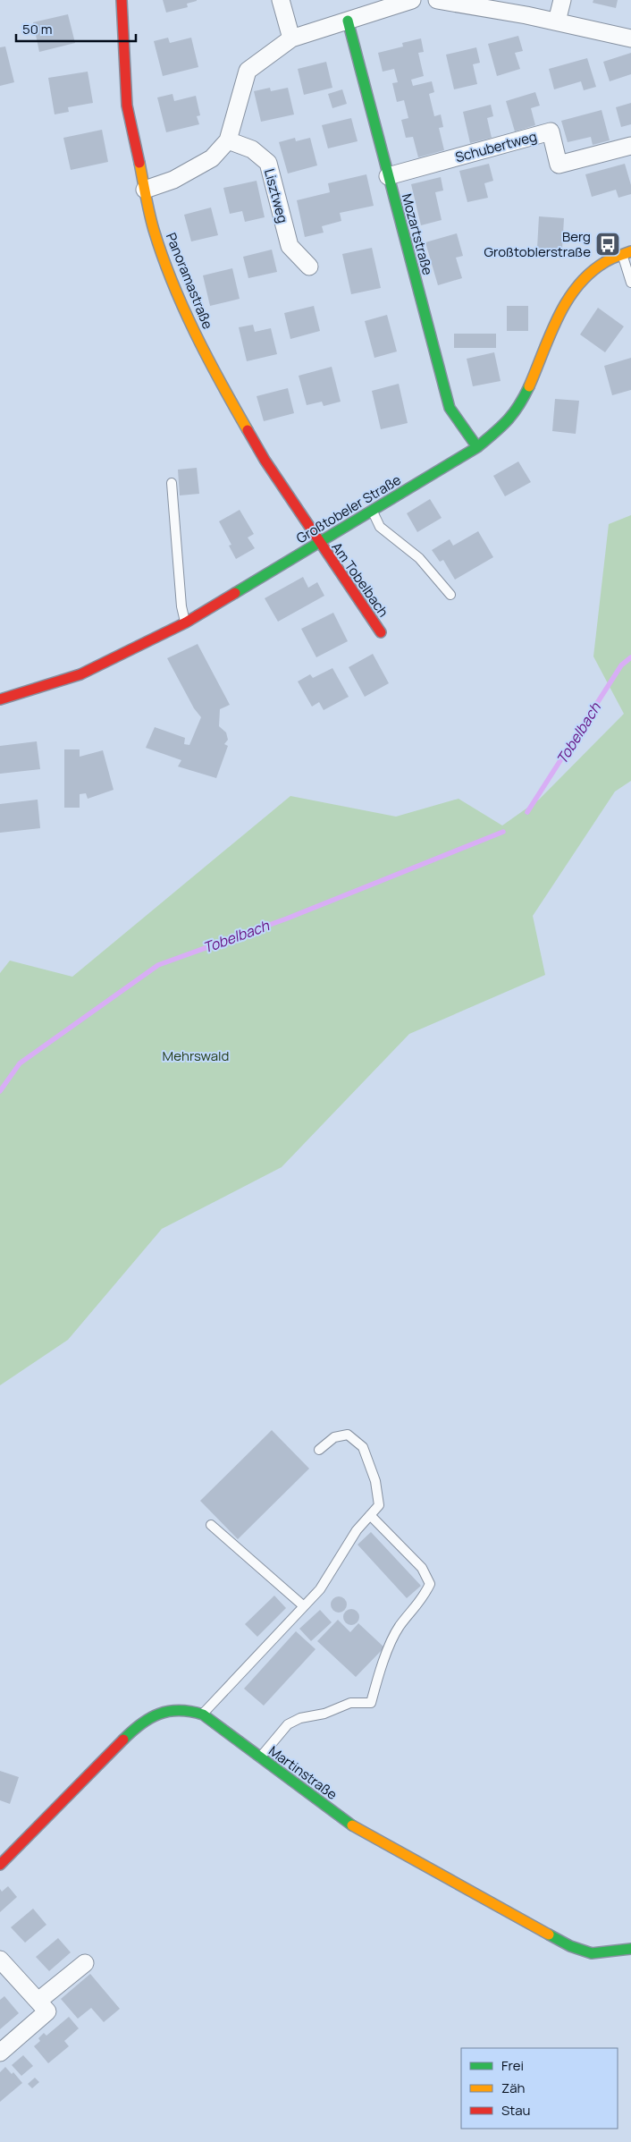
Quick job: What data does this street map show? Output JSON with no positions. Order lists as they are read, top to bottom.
{
  "streets": {
    "street": [
      "Schubertweg",
      "Lisztweg",
      "Mozartstraße",
      "Panoramastraße",
      "Großtobeler Straße",
      "Am Tobelbach",
      "Martinstraße"
    ]
  },
  "crossings": [
    ["Schubertweg", "Mozartstraße"],
    ["Mozartstraße", "Großtobeler Straße"],
    ["Panoramastraße", "Großtobeler Straße"],
    ["Panoramastraße", "Am Tobelbach"],
    ["Großtobeler Straße", "Am Tobelbach"]
  ],
  "water": ["Tobelbach"],
  "parks": ["Mehrswald"],
  "places": {
    "bus stop": ["Berg Großtoblerstraße"]
  },
  "legend": ["Frei", "Zäh", "Stau"],
  "scale_bar": "50 m"
}
